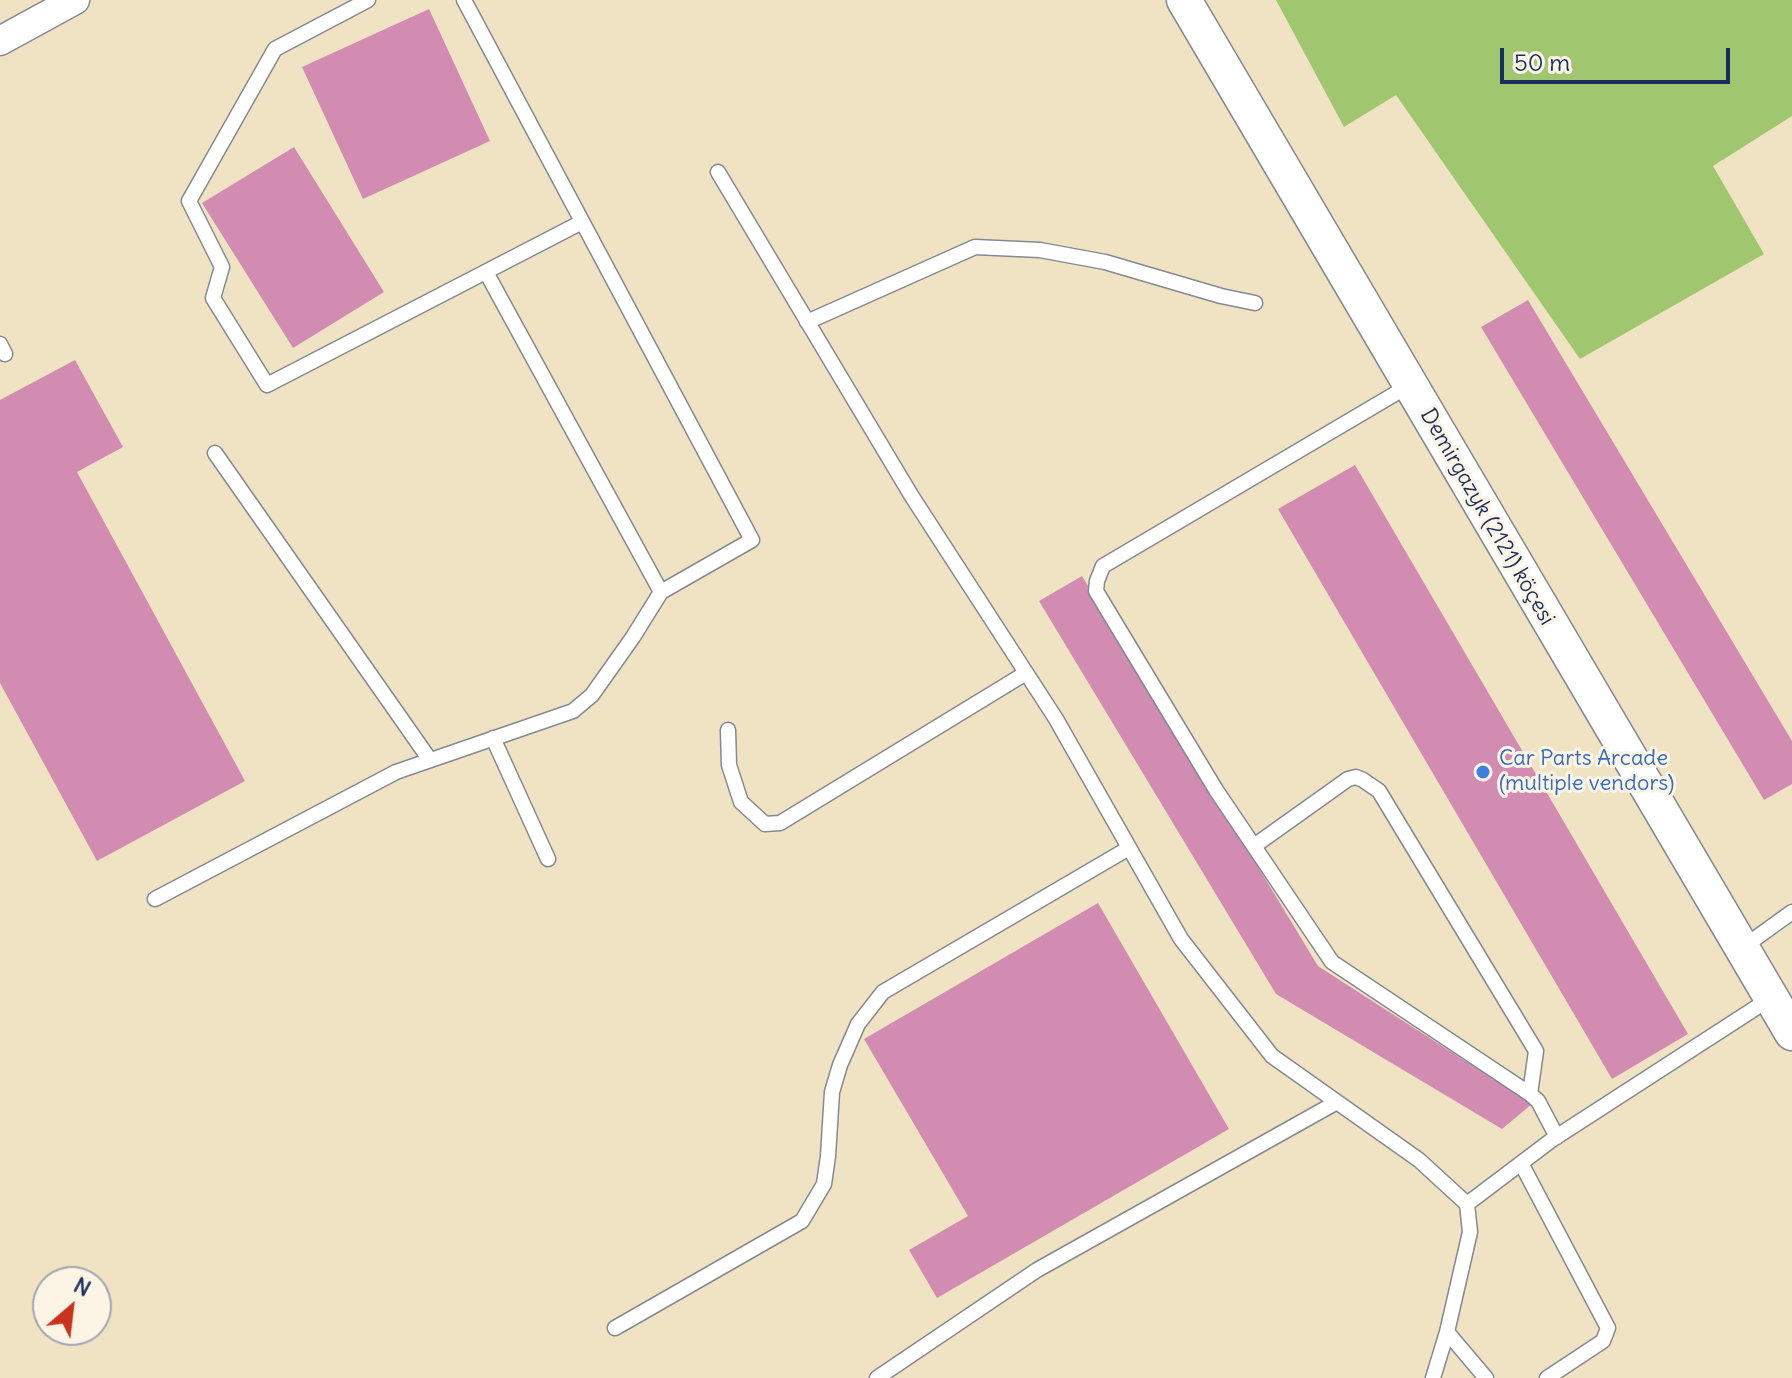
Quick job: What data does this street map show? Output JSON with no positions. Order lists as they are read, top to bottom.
{
  "streets": {
    "street": ["Demirgazyk (2121) köçesi"]
  },
  "places": ["Car Parts Arcade (multiple vendors)"],
  "scale_bar": "50 m",
  "north": "top right"
}
